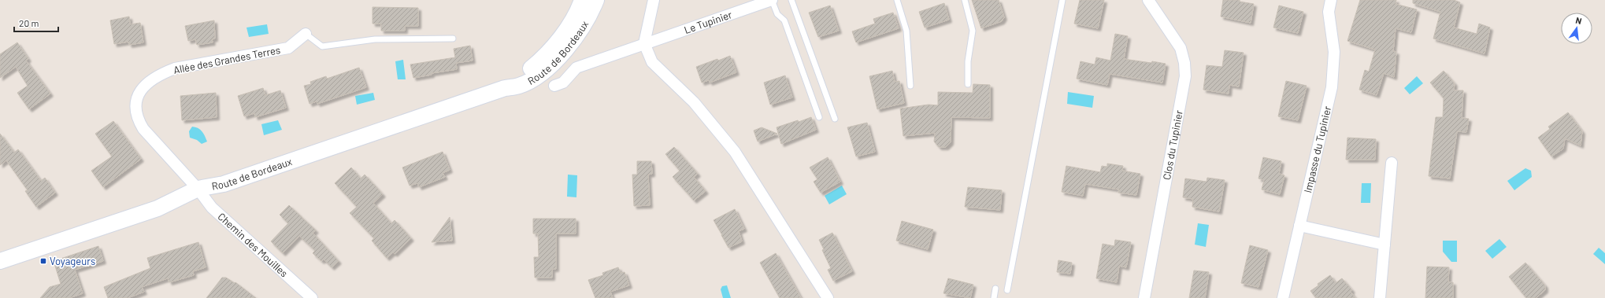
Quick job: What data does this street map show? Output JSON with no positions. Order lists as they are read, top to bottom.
{
  "streets": {
    "main road": ["Route de Bordeaux"],
    "street": [
      "Le Tupinier",
      "Allée des Grandes Terres",
      "Clos du Tupinier",
      "Impasse du Tupinier",
      "Chemin des Mouilles"
    ]
  },
  "crossings": [
    ["Route de Bordeaux", "Allée des Grandes Terres"],
    ["Route de Bordeaux", "Chemin des Mouilles"],
    ["Allée des Grandes Terres", "Chemin des Mouilles"]
  ],
  "places": {
    "transit": ["Voyageurs"]
  },
  "scale_bar": "20 m",
  "north": "top"
}
